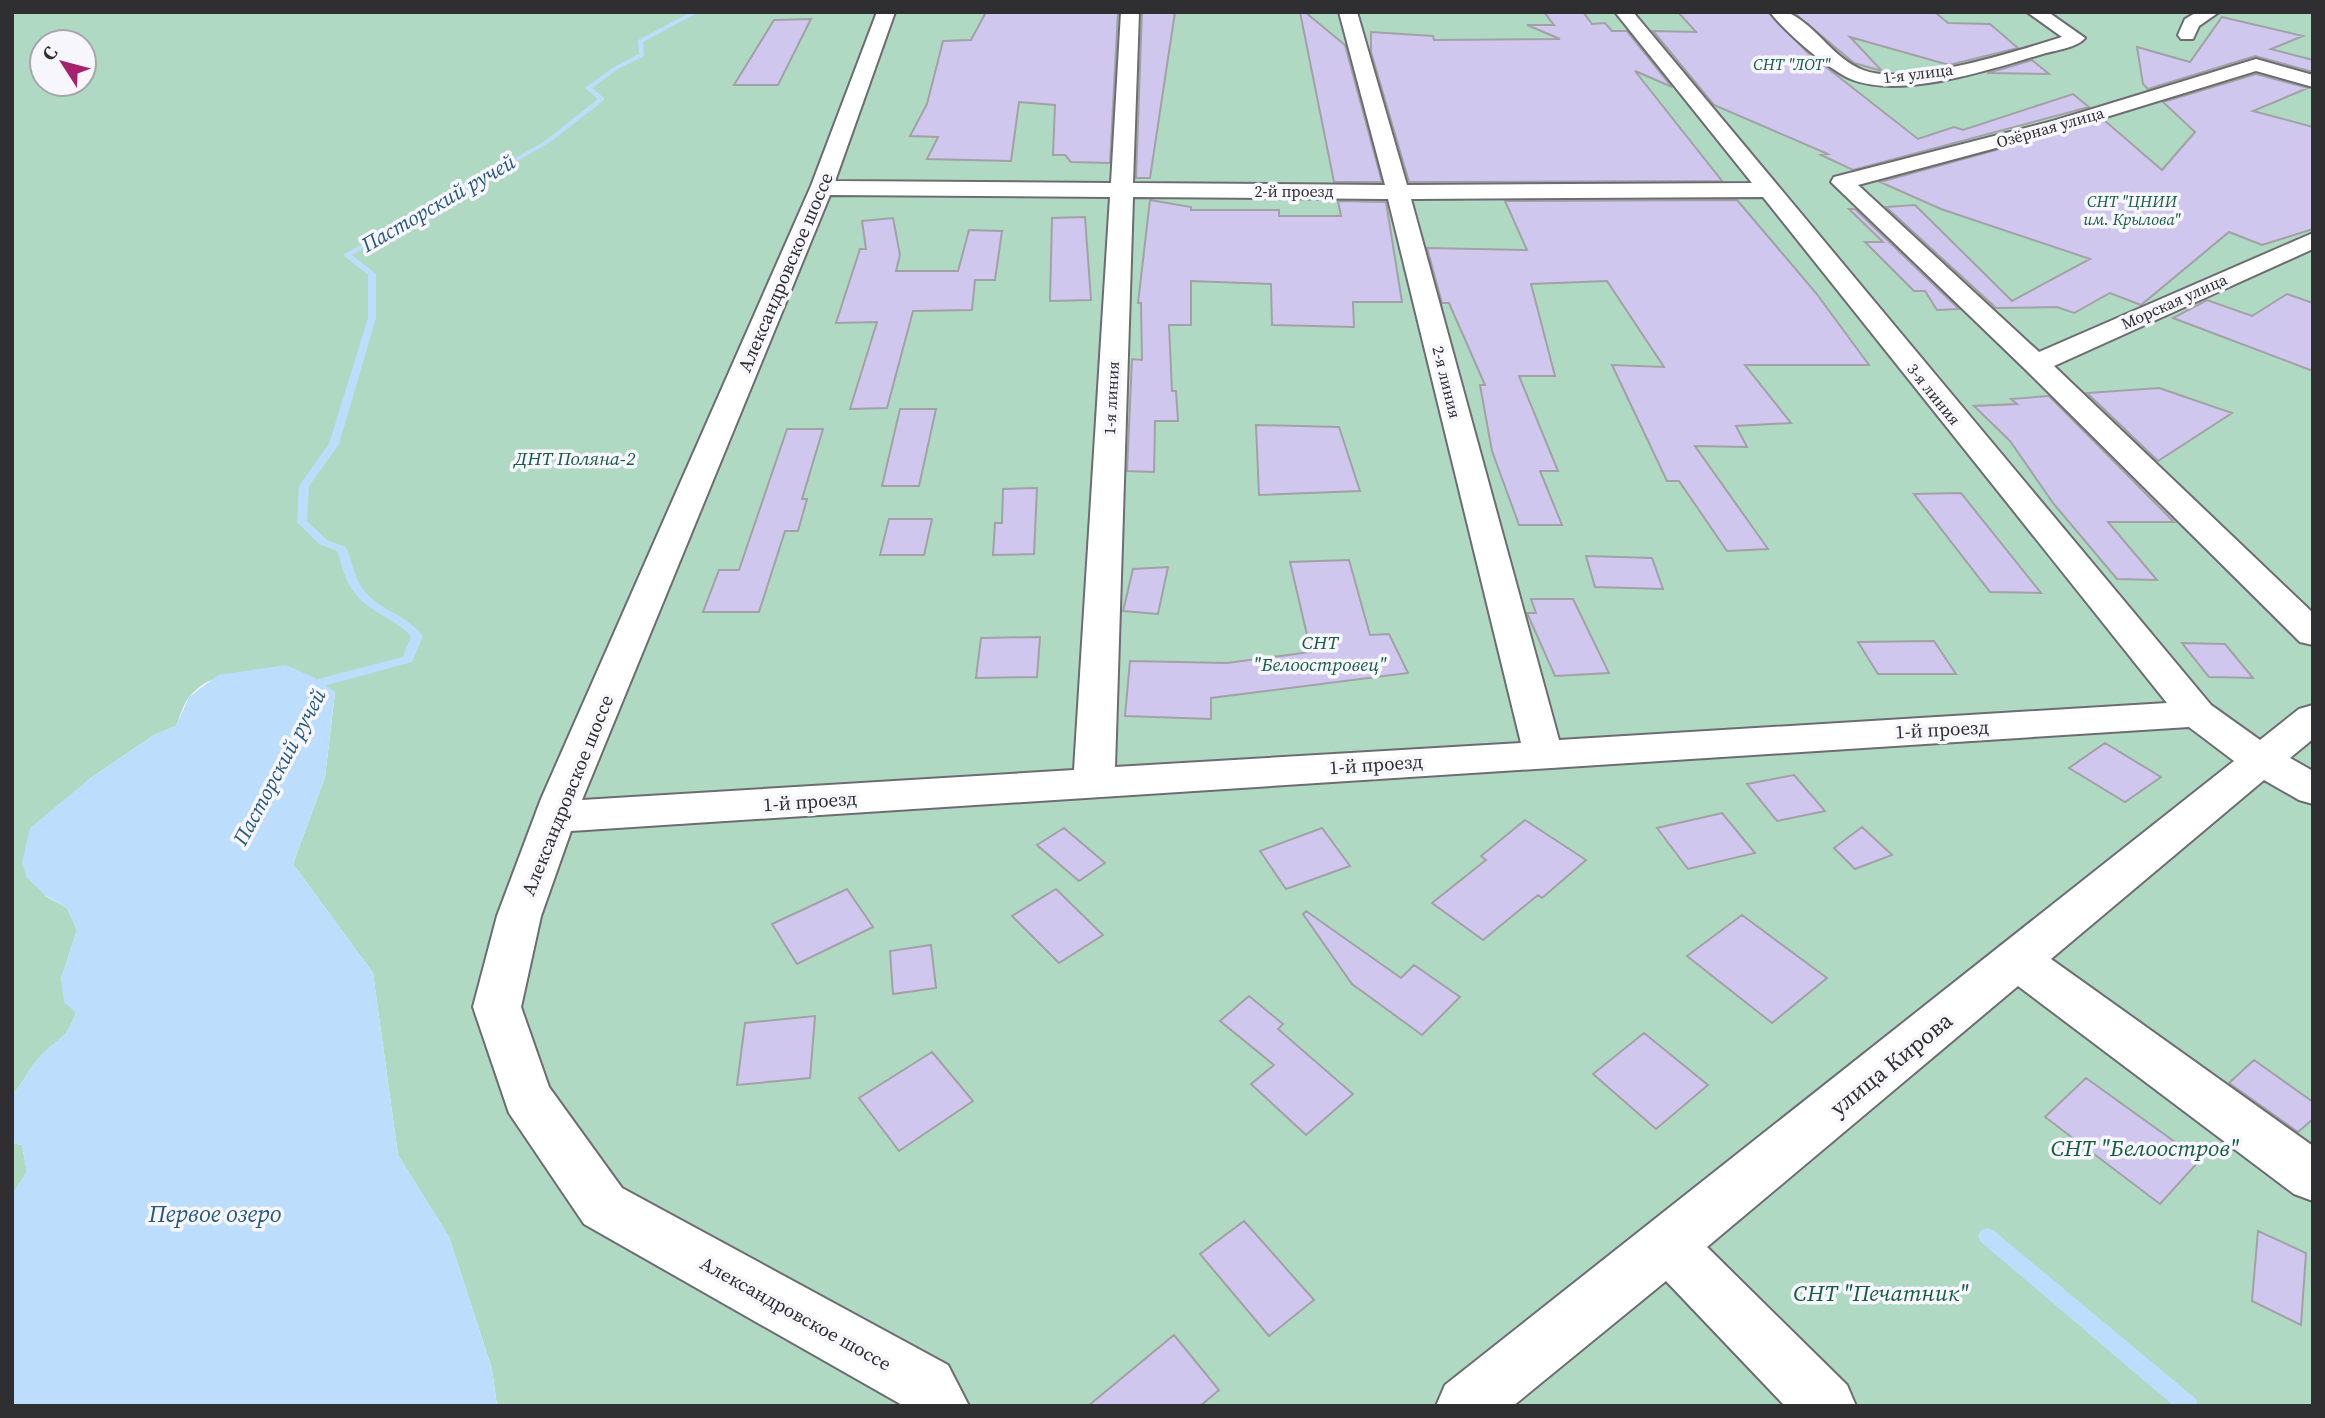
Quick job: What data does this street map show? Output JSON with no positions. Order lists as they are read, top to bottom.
{
  "streets": {
    "street": [
      "1-я улица",
      "Озёрная улица",
      "2-й проезд",
      "Александровское шоссе",
      "Морская улица",
      "2-я линия",
      "3-я линия",
      "1-я линия",
      "1-й проезд",
      "улица Кирова"
    ]
  },
  "crossings": [
    ["Озёрная улица", "Морская улица"],
    ["2-й проезд", "Александровское шоссе"],
    ["2-й проезд", "2-я линия"],
    ["2-й проезд", "3-я линия"],
    ["2-й проезд", "1-я линия"],
    ["Александровское шоссе", "1-й проезд"],
    ["2-я линия", "1-й проезд"],
    ["3-я линия", "1-й проезд"],
    ["3-я линия", "улица Кирова"],
    ["1-я линия", "1-й проезд"]
  ],
  "water": ["Пасторский ручей", "Первое озеро"],
  "parks": [
    "СНТ \"ЛОТ\"",
    "СНТ \"ЦНИИ им. Крылова\"",
    "ДНТ Поляна-2",
    "СНТ \"Белоостровец\"",
    "СНТ \"Белоостров\"",
    "СНТ \"Печатник\""
  ],
  "north": "top left"
}
